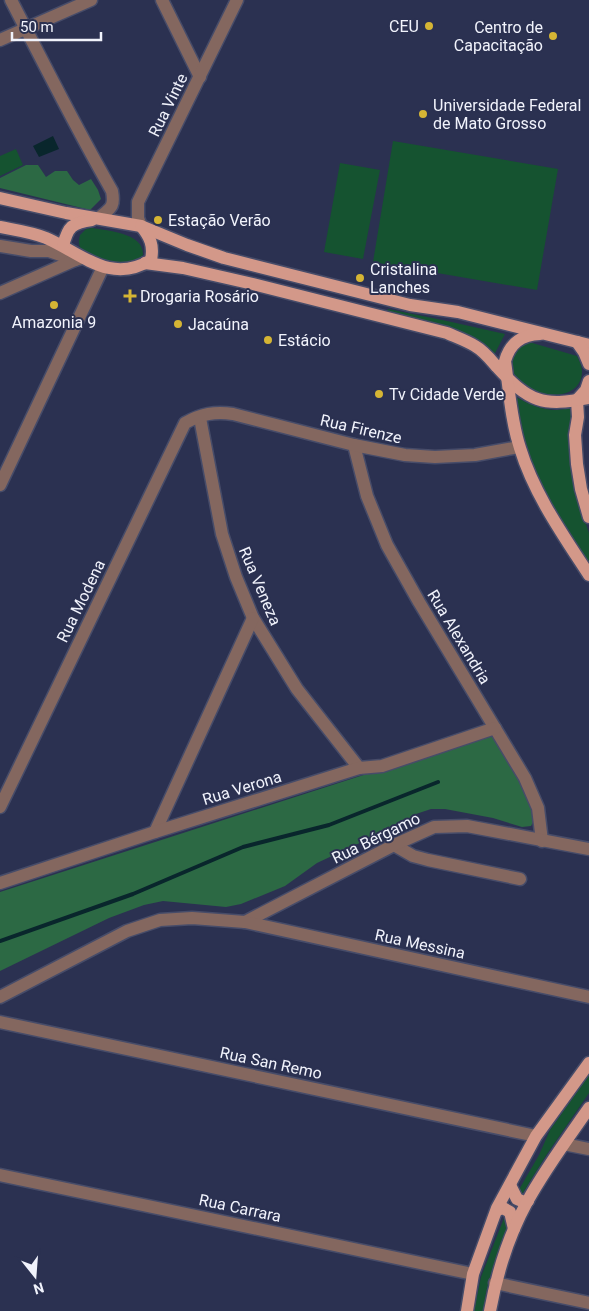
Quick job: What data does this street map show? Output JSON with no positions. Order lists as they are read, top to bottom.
{
  "streets": {
    "street": [
      "Rua Vinte",
      "Rua Firenze",
      "Rua Veneza",
      "Rua Modena",
      "Rua Alexandria",
      "Rua Verona",
      "Rua Bérgamo",
      "Rua Messina",
      "Rua San Remo",
      "Rua Carrara"
    ]
  },
  "crossings": [
    ["Rua Firenze", "Rua Veneza"],
    ["Rua Firenze", "Rua Modena"],
    ["Rua Firenze", "Rua Alexandria"],
    ["Rua Veneza", "Rua Modena"],
    ["Rua Veneza", "Rua Verona"],
    ["Rua Alexandria", "Rua Verona"],
    ["Rua Alexandria", "Rua Bérgamo"],
    ["Rua Bérgamo", "Rua Messina"]
  ],
  "places": {
    "other": [
      "CEU",
      "Centro de Capacitação",
      "Universidade Federal de Mato Grosso",
      "Estação Verão",
      "Cristalina Lanches",
      "Amazonia 9",
      "Jacaúna",
      "Estácio",
      "Tv Cidade Verde"
    ],
    "health": ["Drogaria Rosário"]
  },
  "scale_bar": "50 m",
  "north": "bottom"
}
